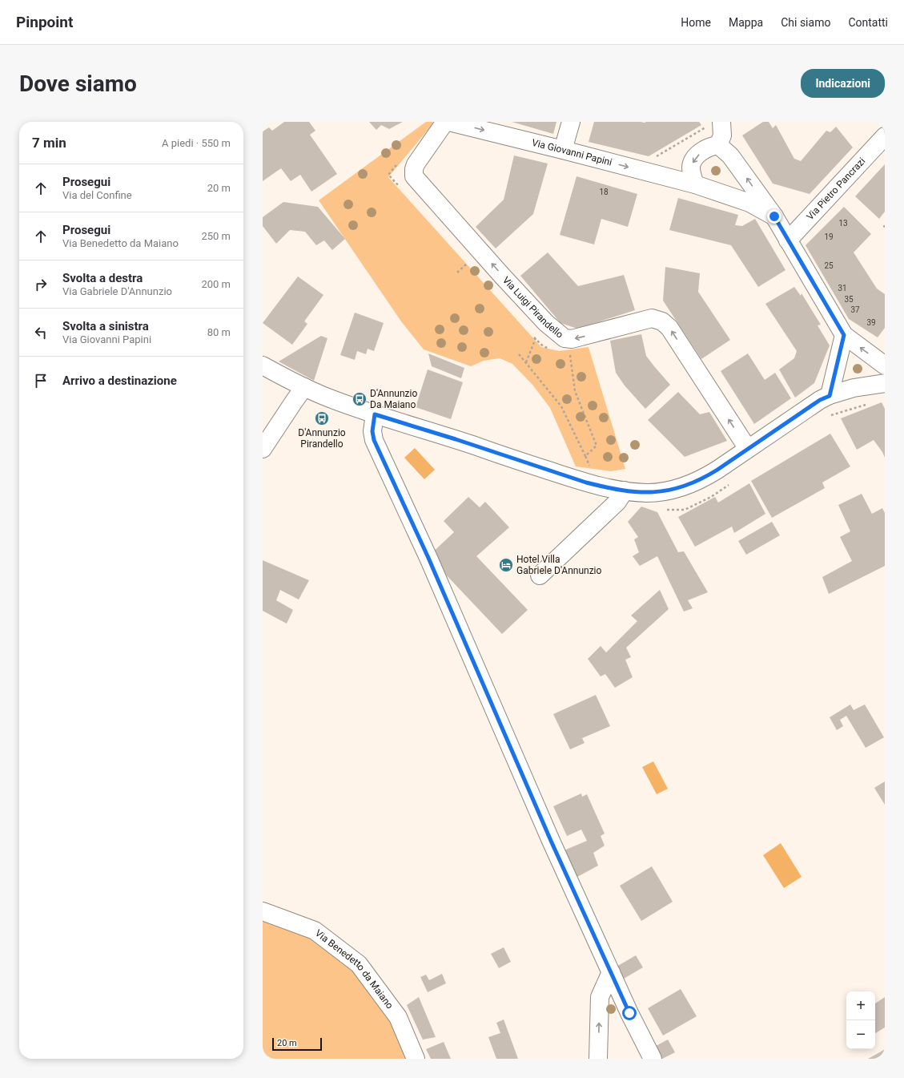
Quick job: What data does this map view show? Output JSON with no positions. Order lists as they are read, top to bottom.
{
  "streets": {
    "street": [
      "Via Giovanni Papini",
      "Via Pietro Pancrazi",
      "Via Luigi Pirandello",
      "Via Benedetto da Maiano"
    ]
  },
  "one_way": ["Via Giovanni Papini"],
  "places": {
    "bus stop": ["D'Annunzio Da Maiano", "D'Annunzio Pirandello"],
    "hotel": ["Hotel Villa Gabriele D'Annunzio"]
  },
  "house_numbers": [
    "18",
    "13",
    "19",
    "25",
    "31",
    "35",
    "37",
    "39"
  ],
  "scale_bar": "20 m",
  "page": {
    "header": "Pinpoint",
    "nav": [
      "Home",
      "Mappa",
      "Chi siamo",
      "Contatti"
    ],
    "buttons": "Indicazioni",
    "title": "Dove siamo",
    "heading": ["7 min", "A piedi · 550 m"],
    "list": [
      ["Prosegui", "Via del Confine", "20 m"],
      ["Prosegui", "Via Benedetto da Maiano", "250 m"],
      ["Svolta a destra", "Via Gabriele D'Annunzio", "200 m"],
      ["Svolta a sinistra", "Via Giovanni Papini", "80 m"],
      "Arrivo a destinazione"
    ],
    "map_buttons": ["+", "−"],
    "scale": "20 m"
  }
}
